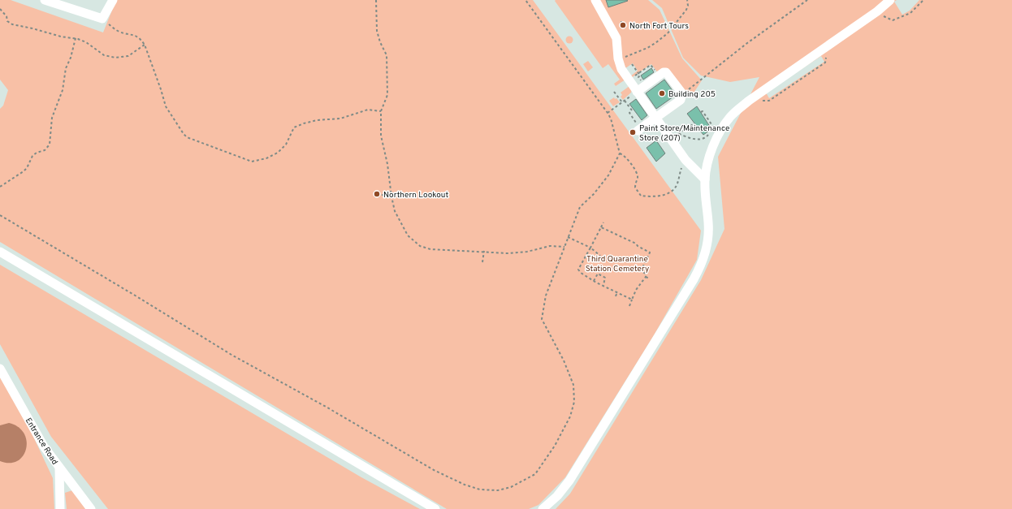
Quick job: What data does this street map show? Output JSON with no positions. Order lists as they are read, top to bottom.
{
  "streets": {
    "street": ["Entrance Road"]
  },
  "parks": ["Third Quarantine Station Cemetery"],
  "places": [
    "North Fort Tours",
    "Building 205",
    "Paint Store/Maintenance Store (207)",
    "Northern Lookout"
  ]
}
